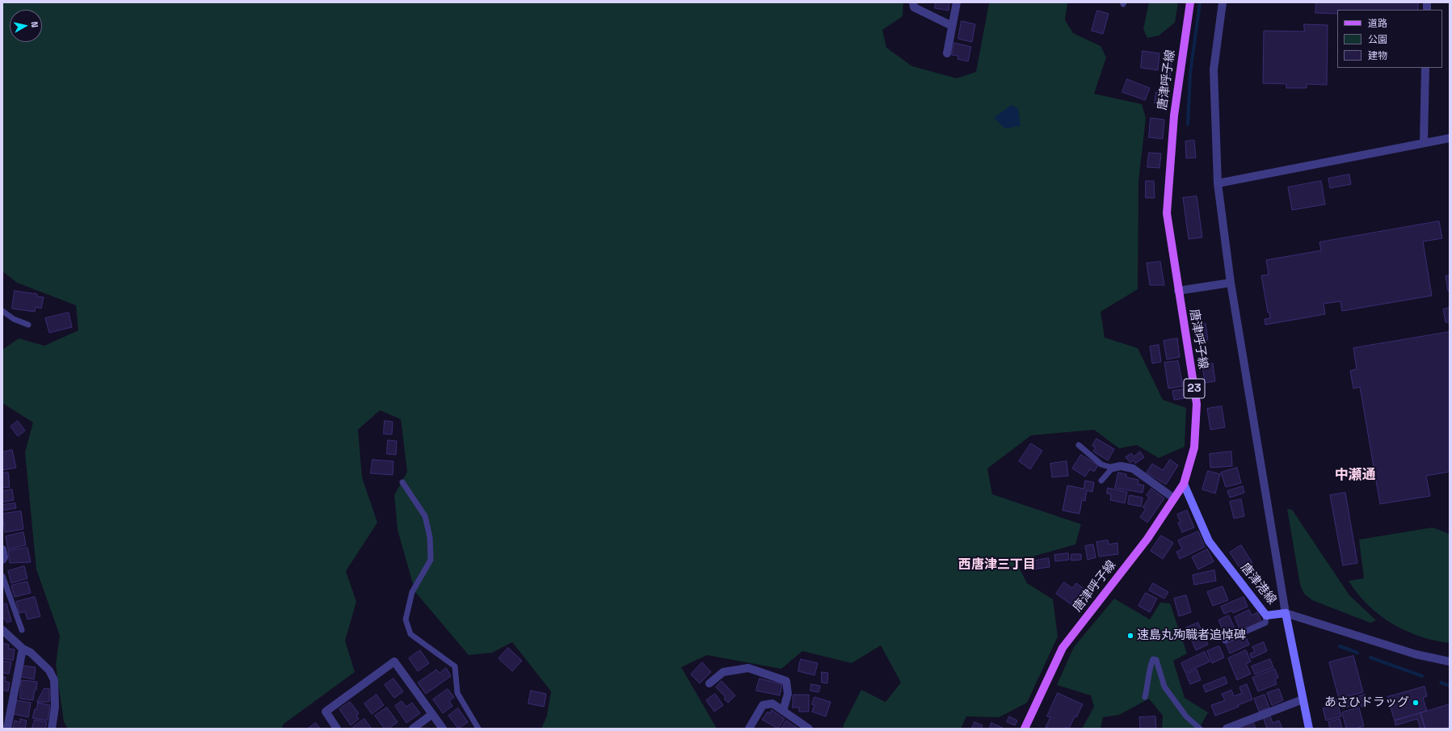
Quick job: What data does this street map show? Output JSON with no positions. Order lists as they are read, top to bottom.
{
  "streets": {
    "main road": ["唐津呼子線", "23", "唐津港線"]
  },
  "crossings": [
    ["唐津呼子線", "唐津港線"]
  ],
  "districts": ["中瀬通", "西唐津三丁目"],
  "places": ["速島丸殉職者追悼碑", "あさひドラッグ"],
  "legend": ["道路", "公園", "建物"],
  "north": "right"
}
